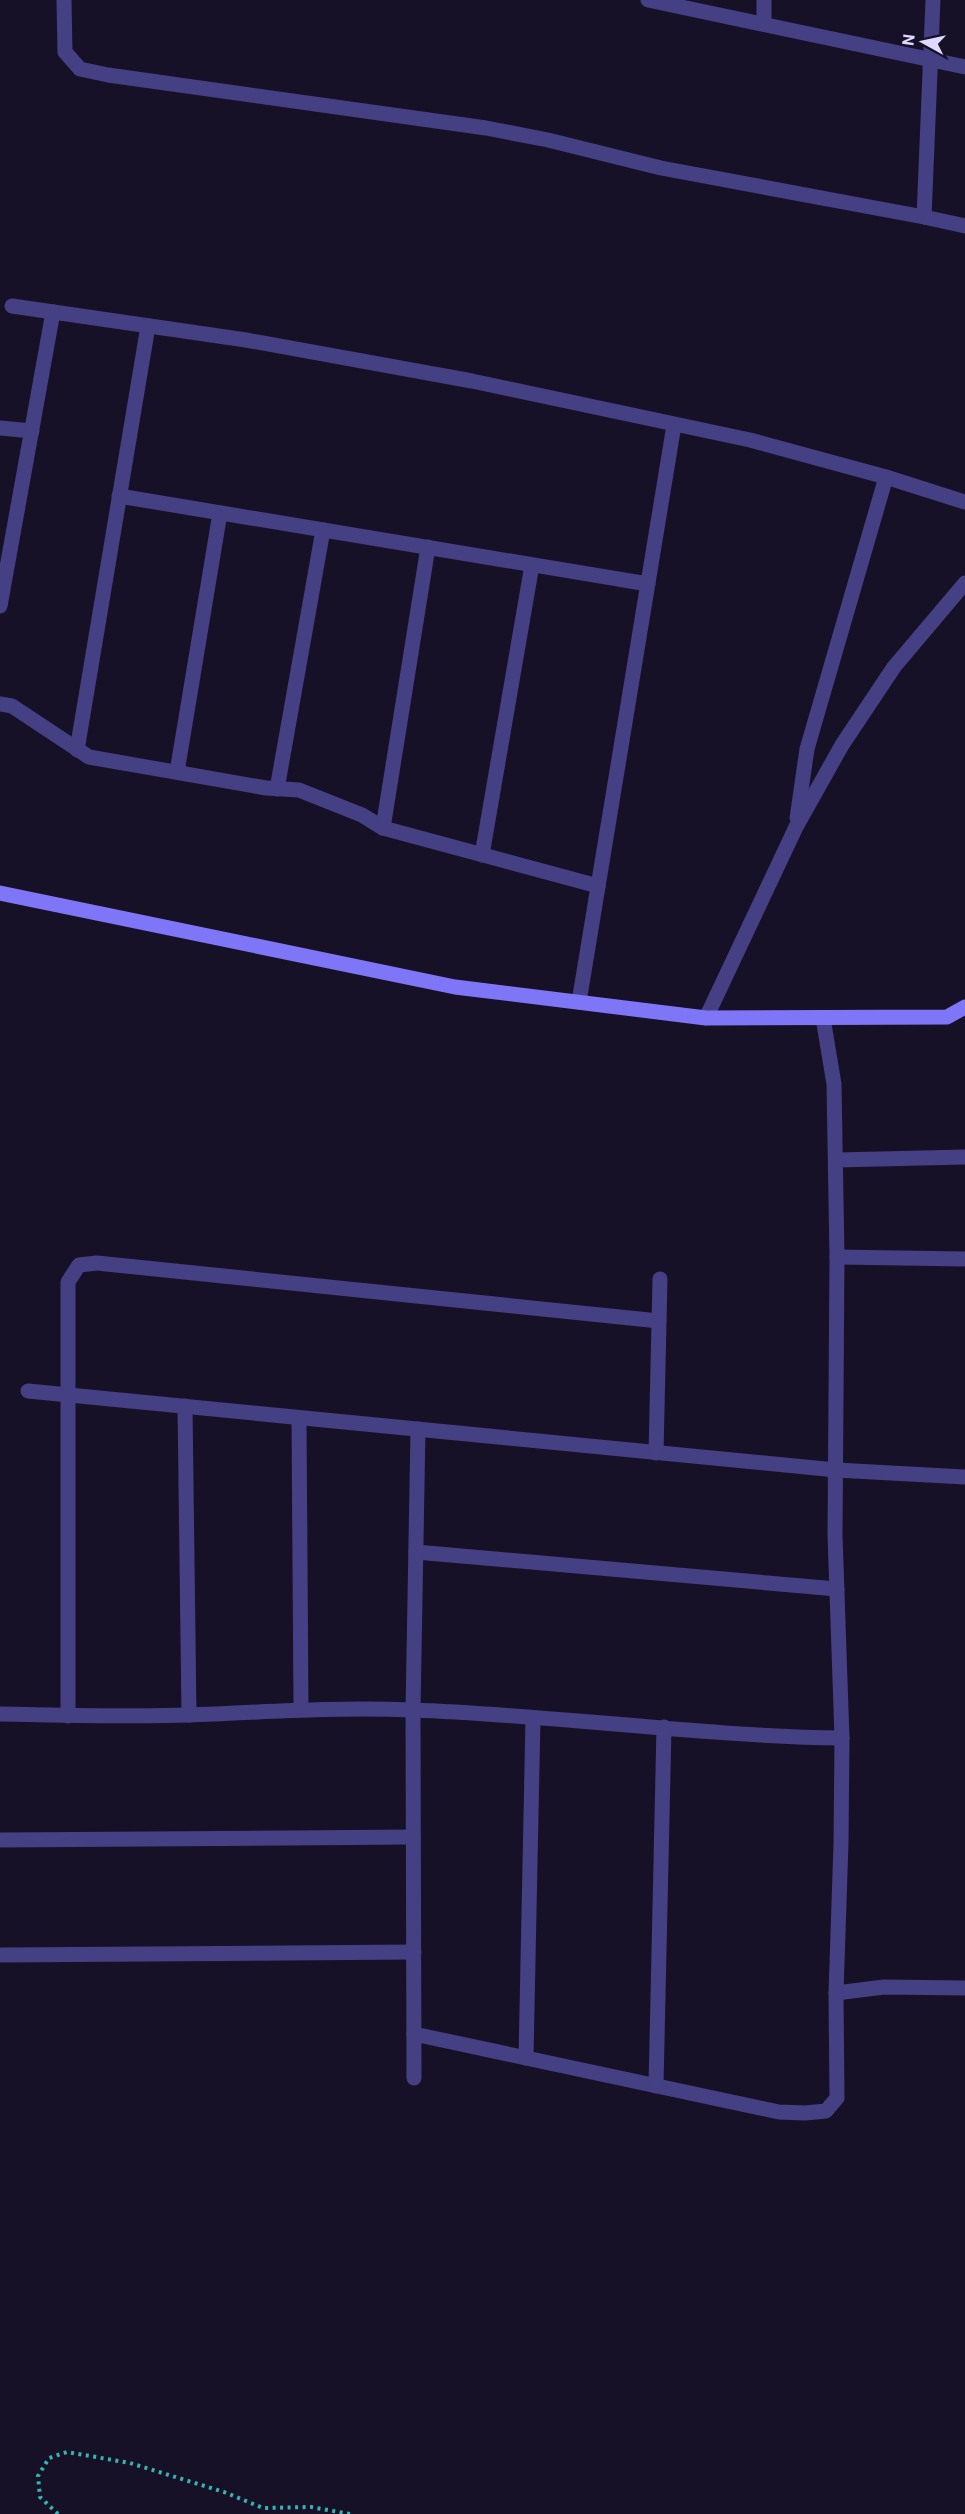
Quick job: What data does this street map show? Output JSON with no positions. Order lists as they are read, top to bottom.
{
  "north": "left"
}
